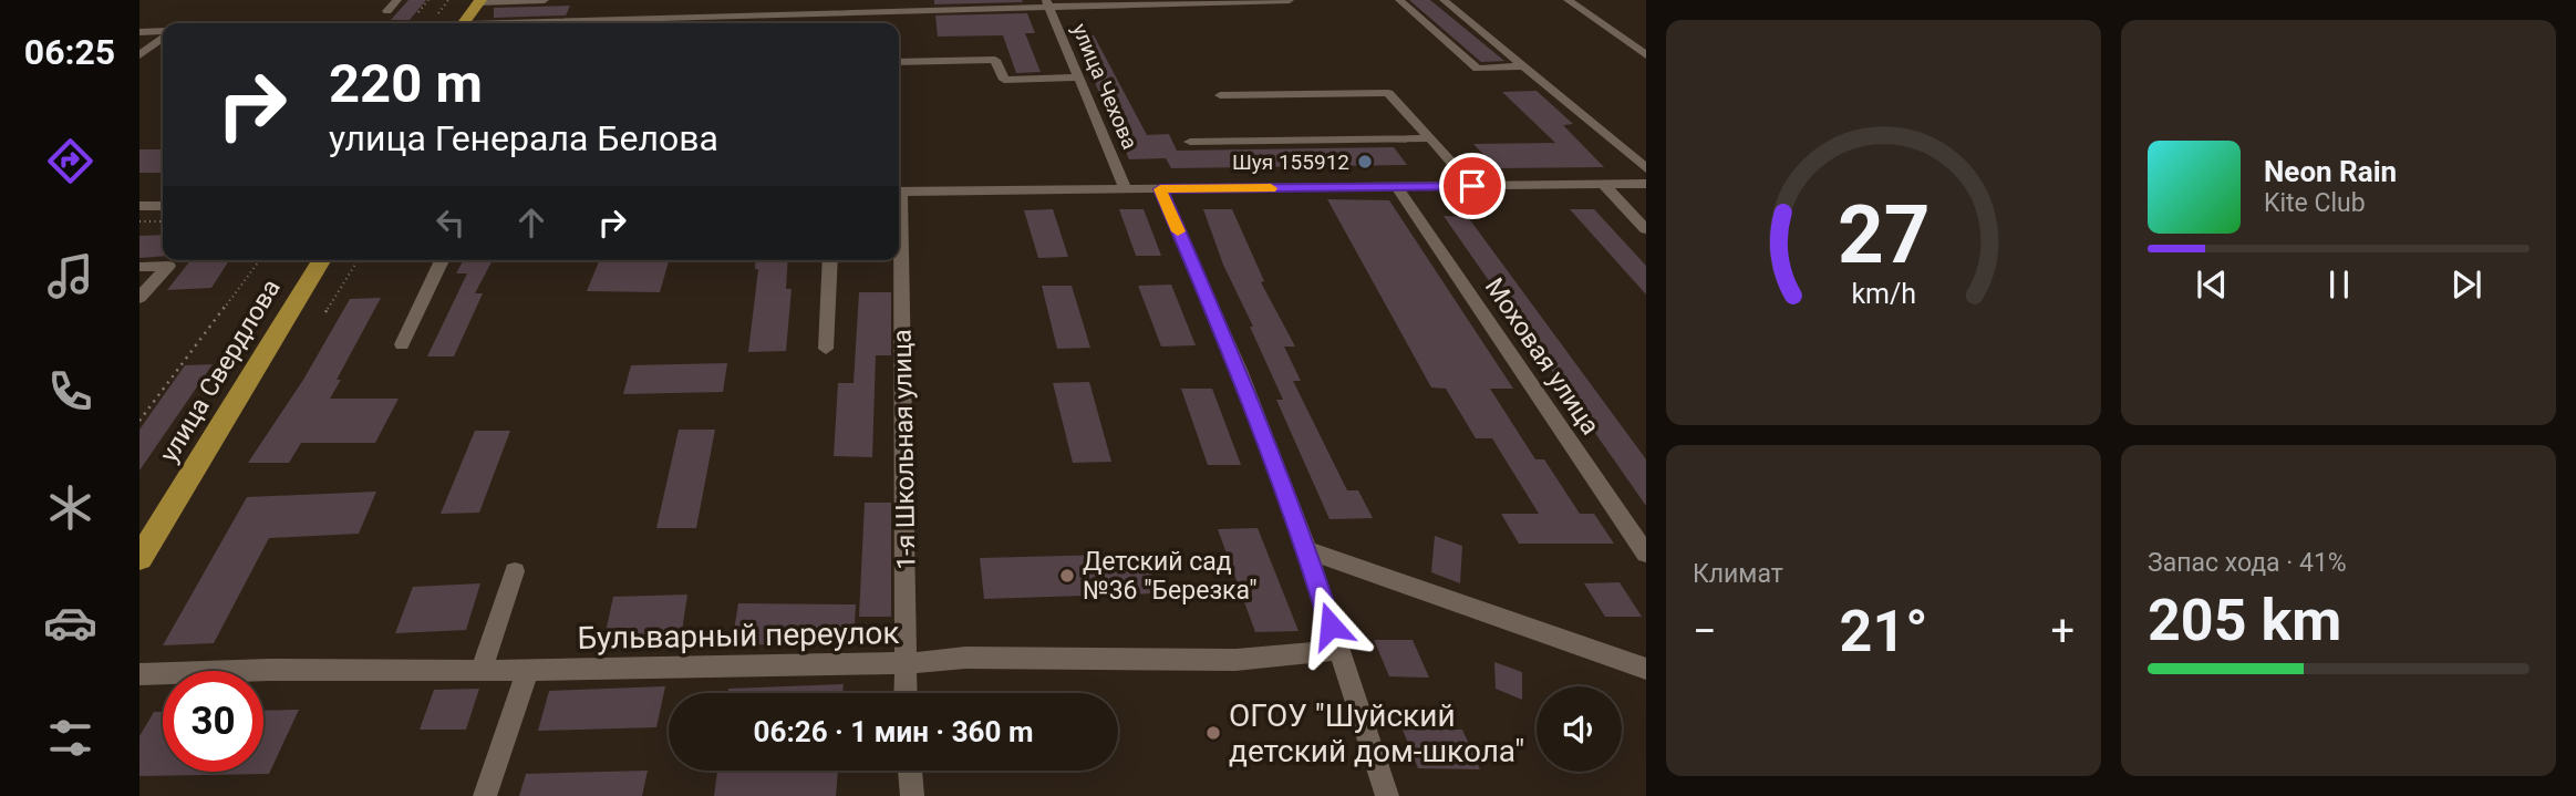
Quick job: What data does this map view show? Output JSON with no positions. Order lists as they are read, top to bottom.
{
  "streets": {
    "main road": ["улица Свердлова"],
    "street": [
      "улица Чехова",
      "Моховая улица",
      "1-я Школьная улица",
      "Бульварный переулок"
    ]
  },
  "crossings": [
    ["1-я Школьная улица", "Бульварный переулок"]
  ],
  "places": ["Шуя 155912", "Детский сад №36 \"Березка\"", "ОГОУ \"Шуйский детский дом-школа\""],
  "page": {
    "tabs": "06:25",
    "turn": ["220 m", "улица Генерала Белова"],
    "song": ["Neon Rain", "Kite Club"],
    "tile": [
      "Климат",
      ["Запас хода · 41%", "205 km"]
    ],
    "heat": ["−", "21°", "+"],
    "limit": "30",
    "trip": "06:26 · 1 мин · 360 m",
    "gauge": ["27", "km/h"]
  }
}
